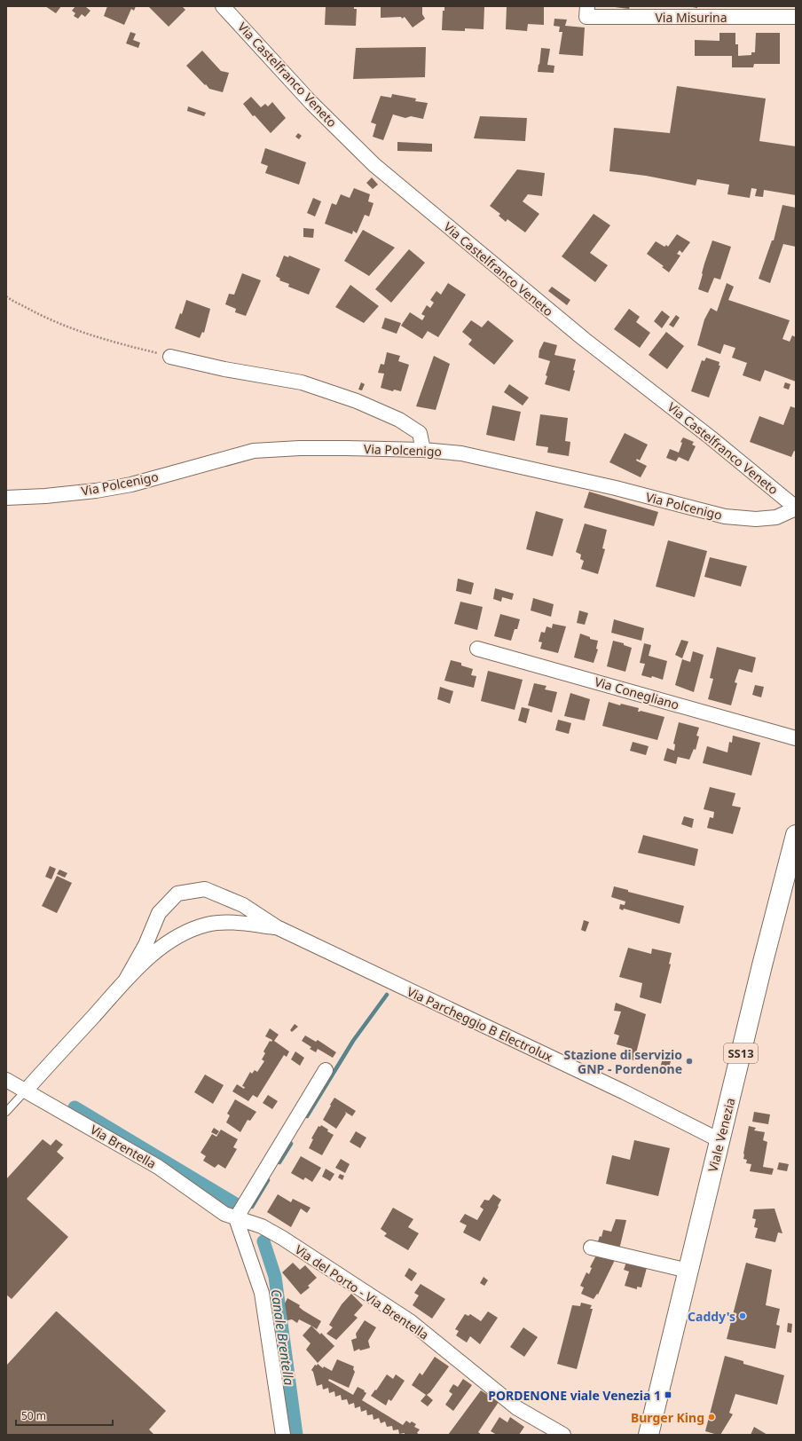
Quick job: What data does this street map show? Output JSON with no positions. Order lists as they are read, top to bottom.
{
  "streets": {
    "main road": ["SS13", "Viale Venezia"],
    "street": [
      "Via Misurina",
      "Via Castelfranco Veneto",
      "Via Polcenigo",
      "Via Conegliano",
      "Via Parcheggio B Electrolux",
      "Via Brentella",
      "Via del Porto - Via Brentella"
    ]
  },
  "crossings": [
    ["Via Castelfranco Veneto", "Via Polcenigo"],
    ["Via Parcheggio B Electrolux", "Viale Venezia"],
    ["Via Parcheggio B Electrolux", "Via Brentella"],
    ["Via Brentella", "Via del Porto - Via Brentella"]
  ],
  "water": ["Canale Brentella"],
  "places": {
    "other": ["Stazione di servizio GNP - Pordenone", "Caddy's", "Burger King"],
    "transit": ["PORDENONE viale Venezia 1"]
  },
  "scale_bar": "50 m"
}
